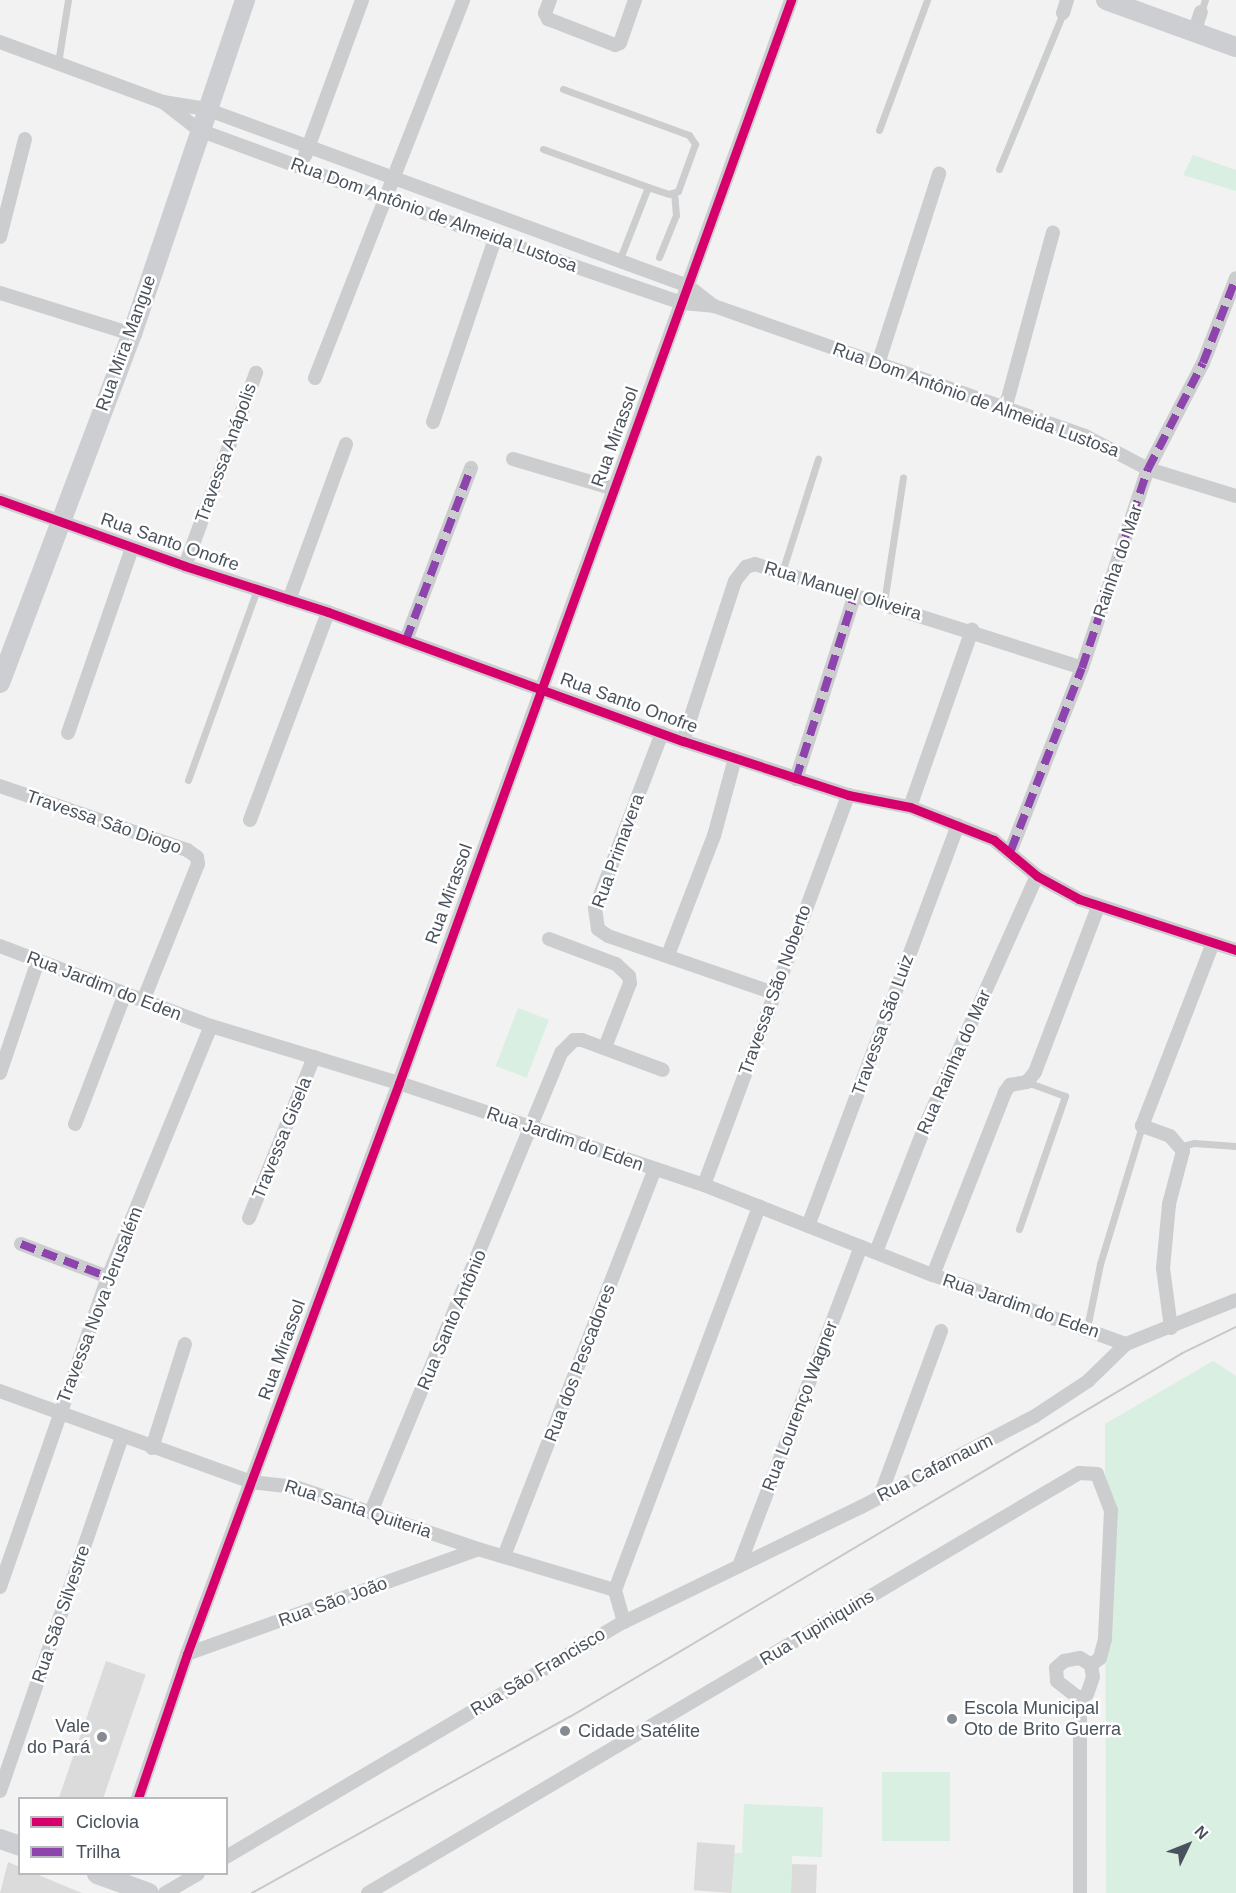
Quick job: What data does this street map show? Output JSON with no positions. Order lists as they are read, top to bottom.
{
  "streets": {
    "main road": ["Rua Mira Mangue"],
    "street": [
      "Rua Dom Antônio de Almeida Lustosa",
      "Rua Mirassol",
      "Travessa Anápolis",
      "Rua Santo Onofre",
      "Rainha do Mar",
      "Rua Manuel Oliveira",
      "Travessa São Diogo",
      "Rua Primavera",
      "Rua Jardim do Eden",
      "Travessa São Noberto",
      "Travessa São Luiz",
      "Rua Rainha do Mar",
      "Travessa Gisela",
      "Travessa Nova Jerusalém",
      "Rua Santo Antônio",
      "Rua dos Pescadores",
      "Rua Lourenço Wagner",
      "Rua Cafarnaum",
      "Rua Santa Quiteria",
      "Rua São João",
      "Rua São Silvestre",
      "Rua Tupiniquins",
      "Rua São Francisco"
    ]
  },
  "crossings": [
    ["Rua Dom Antônio de Almeida Lustosa", "Rua Mira Mangue"],
    ["Rua Dom Antônio de Almeida Lustosa", "Rua Mirassol"],
    ["Rua Dom Antônio de Almeida Lustosa", "Rainha do Mar"],
    ["Rua Mira Mangue", "Rua Santo Onofre"],
    ["Rua Mirassol", "Rua Santo Onofre"],
    ["Rua Mirassol", "Rua Jardim do Eden"],
    ["Rua Mirassol", "Rua Santa Quiteria"],
    ["Rua Mirassol", "Rua São João"],
    ["Travessa Anápolis", "Rua Santo Onofre"],
    ["Rua Santo Onofre", "Rainha do Mar"],
    ["Rua Santo Onofre", "Rua Manuel Oliveira"],
    ["Rua Santo Onofre", "Rua Primavera"],
    ["Rua Santo Onofre", "Travessa São Noberto"],
    ["Rua Santo Onofre", "Travessa São Luiz"],
    ["Rua Santo Onofre", "Rua Rainha do Mar"],
    ["Rainha do Mar", "Rua Manuel Oliveira"],
    ["Travessa São Diogo", "Rua Jardim do Eden"],
    ["Rua Primavera", "Travessa São Noberto"],
    ["Rua Jardim do Eden", "Travessa São Noberto"],
    ["Rua Jardim do Eden", "Travessa São Luiz"],
    ["Rua Jardim do Eden", "Rua Rainha do Mar"],
    ["Rua Jardim do Eden", "Travessa Gisela"],
    ["Rua Jardim do Eden", "Travessa Nova Jerusalém"],
    ["Rua Jardim do Eden", "Rua Santo Antônio"],
    ["Rua Jardim do Eden", "Rua dos Pescadores"],
    ["Rua Jardim do Eden", "Rua Lourenço Wagner"],
    ["Rua Jardim do Eden", "Rua Cafarnaum"],
    ["Travessa Nova Jerusalém", "Rua Santa Quiteria"],
    ["Rua Santo Antônio", "Rua Santa Quiteria"],
    ["Rua dos Pescadores", "Rua Santa Quiteria"],
    ["Rua Lourenço Wagner", "Rua Cafarnaum"],
    ["Rua Cafarnaum", "Rua São Francisco"],
    ["Rua Santa Quiteria", "Rua São João"],
    ["Rua Santa Quiteria", "Rua São Silvestre"],
    ["Rua Santa Quiteria", "Rua São Francisco"]
  ],
  "places": ["Escola Municipal Oto de Brito Guerra", "Cidade Satélite", "Vale do Pará"],
  "legend": ["Ciclovia", "Trilha"],
  "north": "top right"
}
